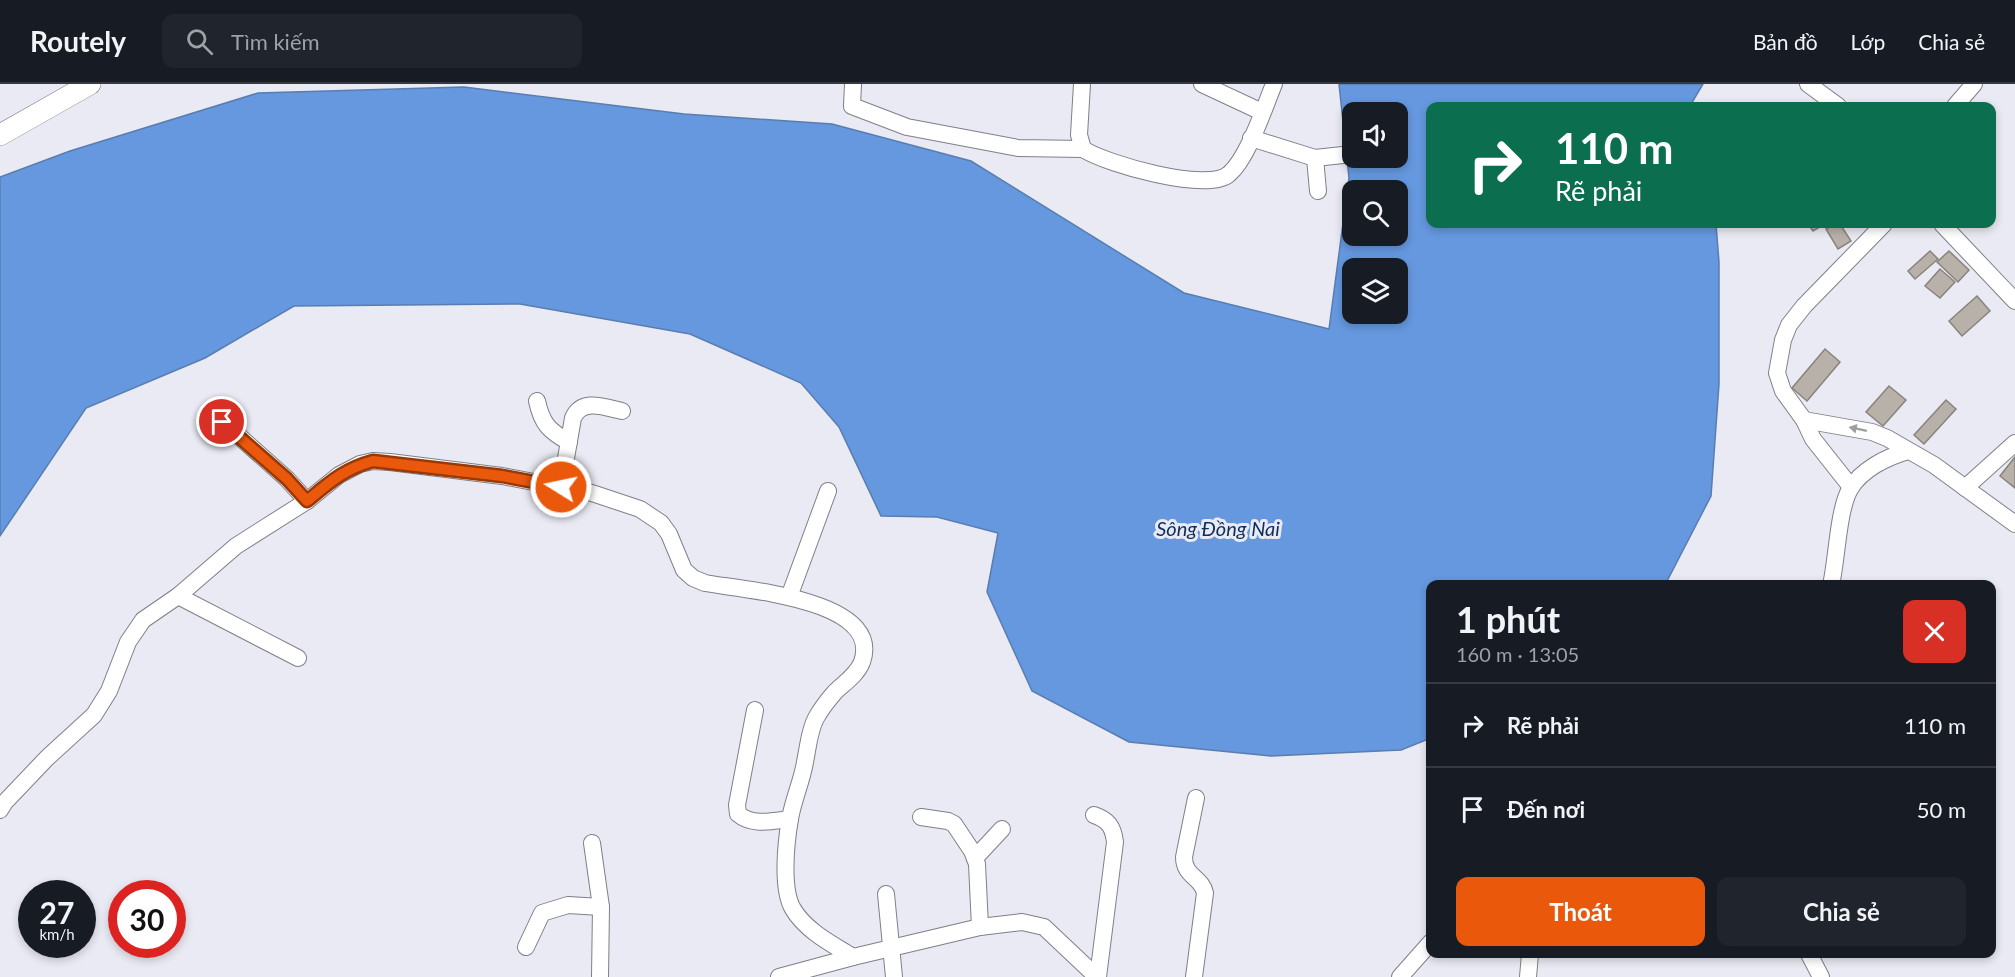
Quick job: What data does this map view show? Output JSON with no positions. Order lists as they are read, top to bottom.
{
  "water": ["Sông Đồng Nai"],
  "page": {
    "header": "Routely",
    "search": "Tìm kiếm",
    "nav": ["Bản đồ", "Lớp", "Chia sẻ"],
    "turn": ["110 m", "Rẽ phải"],
    "heading": ["1 phút", "160 m · 13:05"],
    "list": [
      {
        "name": "Rẽ phải",
        "value": "110 m"
      },
      {
        "name": "Đến nơi",
        "value": "50 m"
      }
    ],
    "buttons": ["Thoát", "Chia sẻ"],
    "speed": "27 km/h",
    "limit": "30"
  }
}
